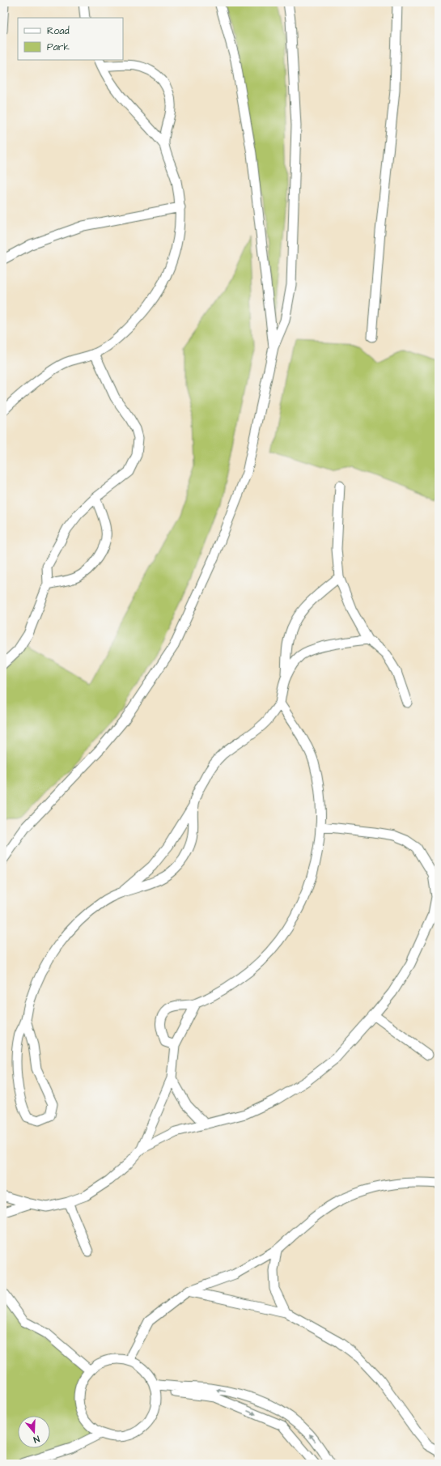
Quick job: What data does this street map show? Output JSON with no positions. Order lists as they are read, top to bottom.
{
  "legend": ["Road", "Park"],
  "north": "bottom"
}
